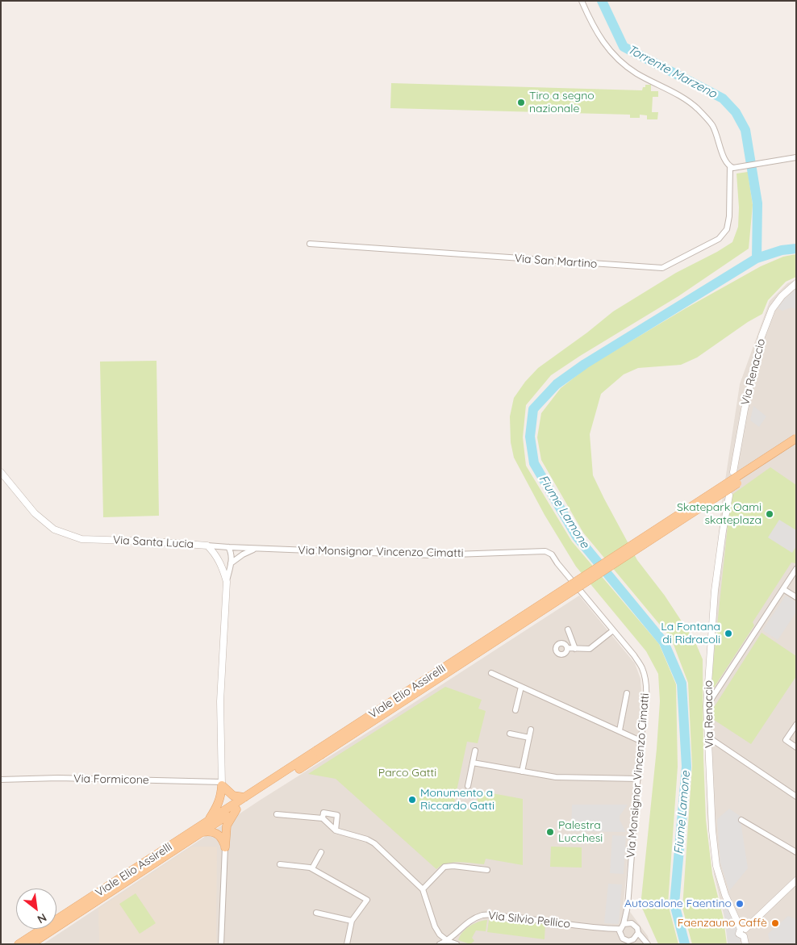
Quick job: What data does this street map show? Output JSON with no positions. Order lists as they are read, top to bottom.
{
  "streets": {
    "main road": ["Viale Elio Assirelli"],
    "street": [
      "Via San Martino",
      "Via Renaccio",
      "Via Santa Lucia",
      "Via Monsignor Vincenzo Cimatti",
      "Via Formicone",
      "Via Silvio Pellico"
    ]
  },
  "crossings": [
    ["Via Santa Lucia", "Via Monsignor Vincenzo Cimatti"],
    ["Via Santa Lucia", "Via Formicone"],
    ["Via Monsignor Vincenzo Cimatti", "Via Silvio Pellico"]
  ],
  "water": ["Torrente Marzeno", "Fiume Lamone"],
  "parks": ["Parco Gatti"],
  "places": [
    "Tiro a segno nazionale",
    "Skatepark Oami skateplaza",
    "La Fontana di Ridracoli",
    "Monumento a Riccardo Gatti",
    "Palestra Lucchesi",
    "Autosalone Faentino",
    "Faenzauno Caffè"
  ],
  "north": "bottom right"
}
